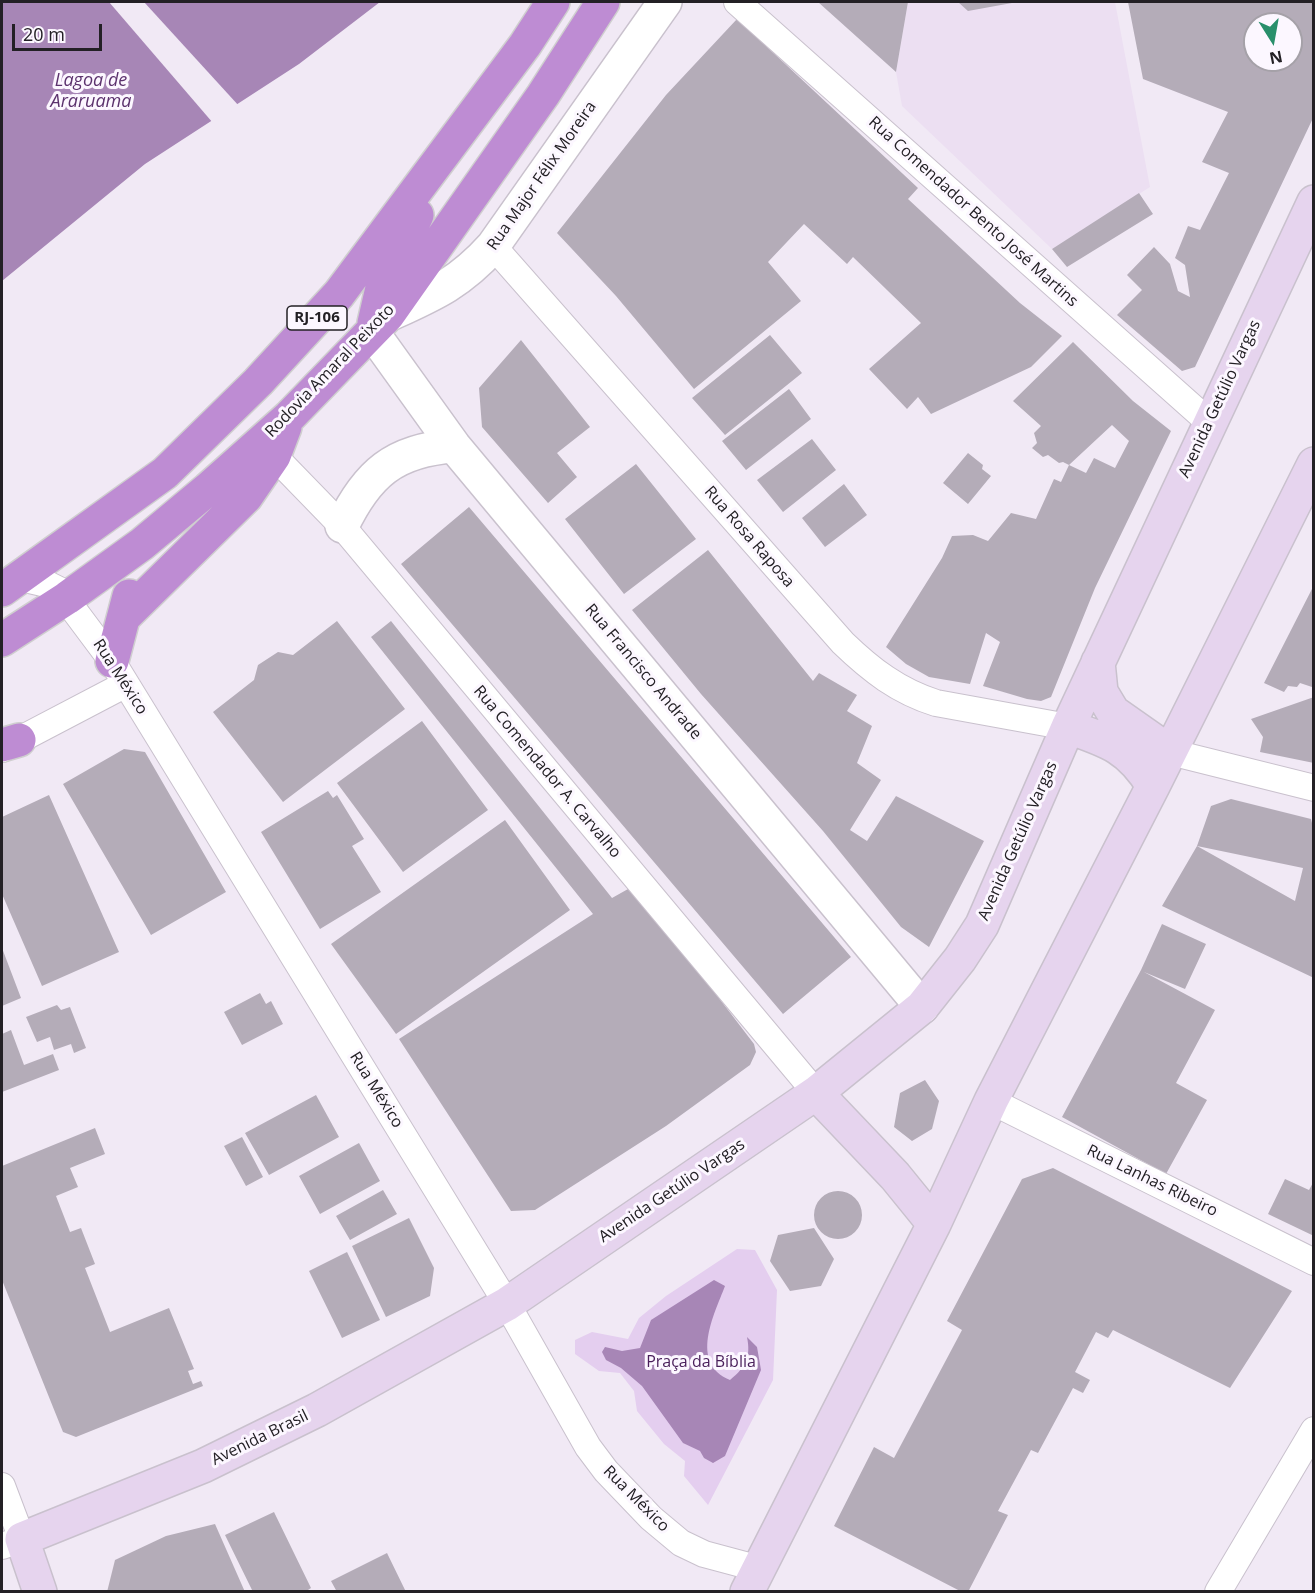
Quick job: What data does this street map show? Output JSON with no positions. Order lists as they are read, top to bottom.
{
  "streets": {
    "highway": ["RJ-106", "Rodovia Amaral Peixoto"],
    "main road": ["Avenida Getúlio Vargas", "Avenida Brasil"],
    "street": [
      "Rua Major Félix Moreira",
      "Rua Comendador Bento José Martins",
      "Rua Rosa Raposa",
      "Rua Francisco Andrade",
      "Rua México",
      "Rua Comendador A. Carvalho",
      "Rua Lanhas Ribeiro"
    ]
  },
  "crossings": [
    ["Rua Major Félix Moreira", "Rodovia Amaral Peixoto"],
    ["Rua Major Félix Moreira", "Rua Rosa Raposa"],
    ["Rua Major Félix Moreira", "Rua Francisco Andrade"],
    ["Rua Comendador Bento José Martins", "Avenida Getúlio Vargas"],
    ["RJ-106", "Rua México"],
    ["Rodovia Amaral Peixoto", "Rua Francisco Andrade"],
    ["Rodovia Amaral Peixoto", "Rua México"],
    ["Avenida Getúlio Vargas", "Rua Rosa Raposa"],
    ["Avenida Getúlio Vargas", "Rua Francisco Andrade"],
    ["Avenida Getúlio Vargas", "Rua México"],
    ["Avenida Getúlio Vargas", "Rua Comendador A. Carvalho"],
    ["Avenida Getúlio Vargas", "Avenida Brasil"],
    ["Rua México", "Avenida Brasil"]
  ],
  "water": ["Lagoa de Araruama"],
  "parks": ["Praça da Bíblia"],
  "scale_bar": "20 m",
  "north": "bottom"
}
